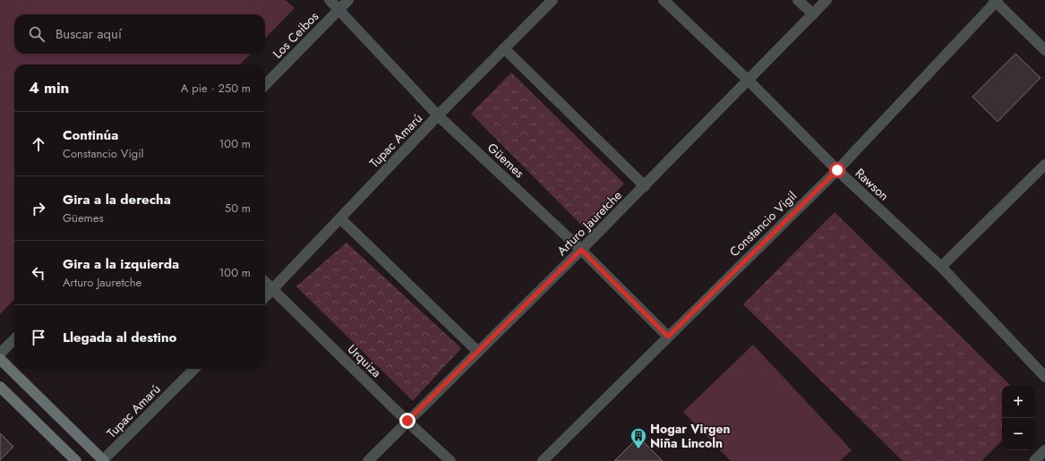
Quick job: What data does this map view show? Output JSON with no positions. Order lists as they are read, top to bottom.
{
  "streets": {
    "street": [
      "Los Ceibos",
      "Tupac Amarú",
      "Güemes",
      "Rawson",
      "Arturo Jauretche",
      "Constancio Vigil",
      "Urquiza"
    ]
  },
  "crossings": [
    ["Los Ceibos", "Güemes"],
    ["Tupac Amarú", "Güemes"],
    ["Tupac Amarú", "Urquiza"],
    ["Güemes", "Arturo Jauretche"],
    ["Güemes", "Constancio Vigil"],
    ["Rawson", "Arturo Jauretche"],
    ["Rawson", "Constancio Vigil"],
    ["Arturo Jauretche", "Urquiza"]
  ],
  "places": {
    "building": ["Hogar Virgen Niña Lincoln"]
  },
  "page": {
    "search": "Buscar aquí",
    "heading": ["4 min", "A pie · 250 m"],
    "list": [
      ["Continúa", "Constancio Vigil", "100 m"],
      ["Gira a la derecha", "Güemes", "50 m"],
      ["Gira a la izquierda", "Arturo Jauretche", "100 m"],
      "Llegada al destino"
    ],
    "map_buttons": ["+", "−"]
  }
}
